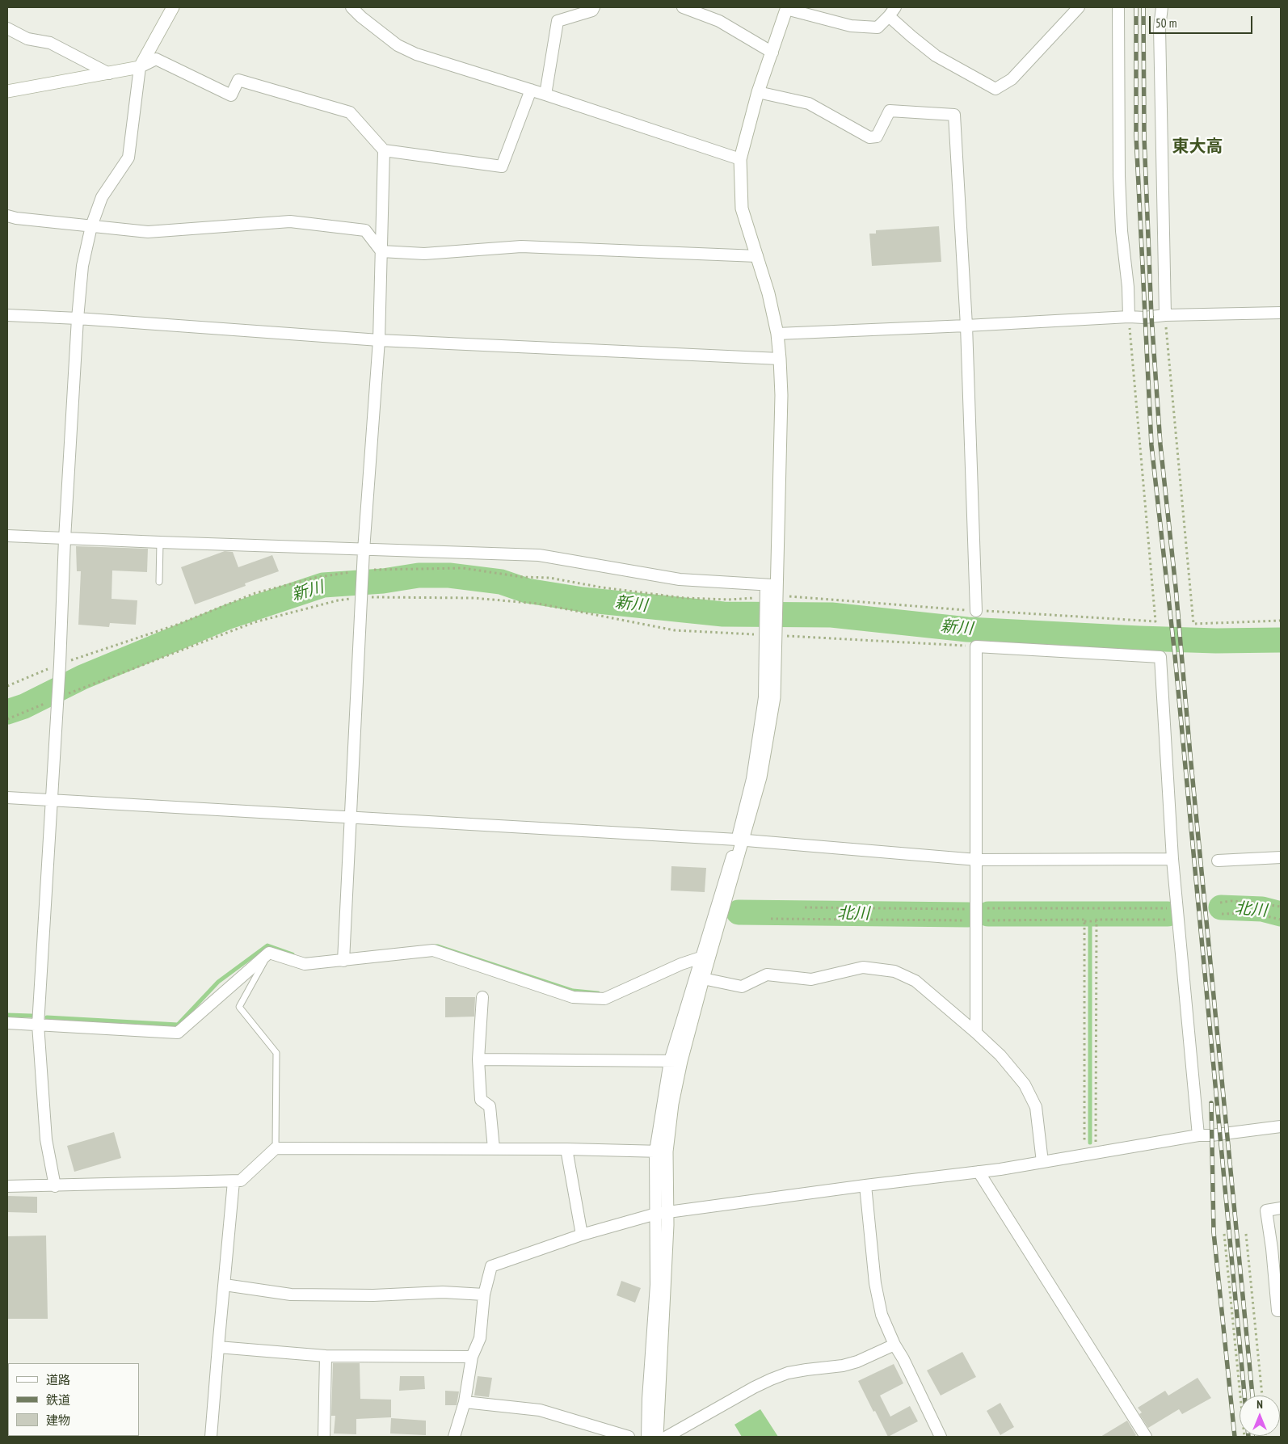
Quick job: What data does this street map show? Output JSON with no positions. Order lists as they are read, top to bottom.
{
  "districts": ["東大高"],
  "water": ["新川", "北川"],
  "legend": ["道路", "鉄道", "建物"],
  "scale_bar": "50 m",
  "north": "top"
}
